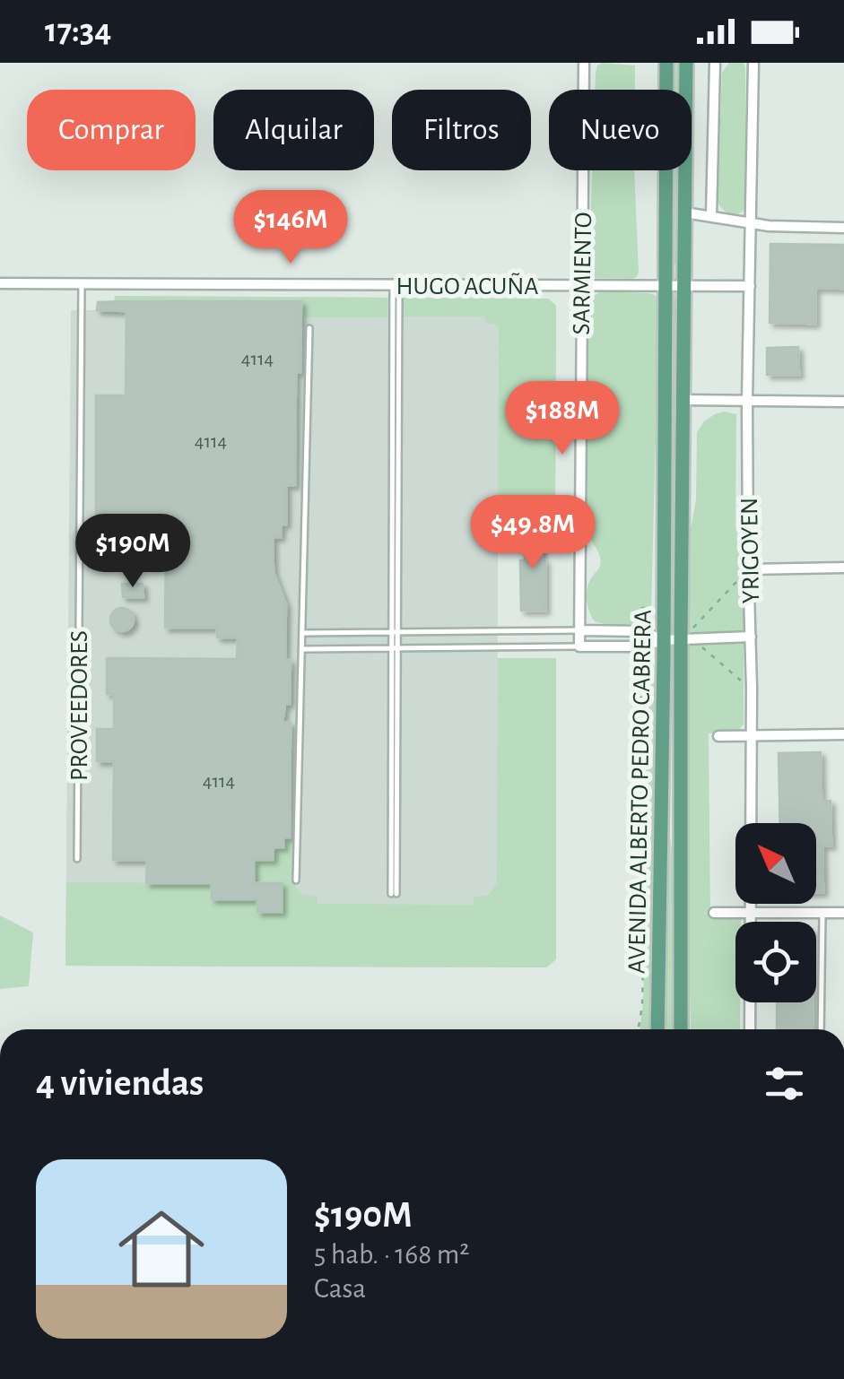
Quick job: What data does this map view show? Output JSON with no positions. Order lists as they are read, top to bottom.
{
  "streets": {
    "main road": ["AVENIDA ALBERTO PEDRO CABRERA"],
    "street": ["SARMIENTO", "HUGO ACUÑA", "YRIGOYEN"],
    "lane": ["PROVEEDORES"]
  },
  "crossings": [
    ["SARMIENTO", "HUGO ACUÑA"],
    ["HUGO ACUÑA", "YRIGOYEN"],
    ["HUGO ACUÑA", "PROVEEDORES"],
    ["HUGO ACUÑA", "AVENIDA ALBERTO PEDRO CABRERA"]
  ],
  "house_numbers": ["4114", "4114", "4114"],
  "north": "top left",
  "page": {
    "status": "17:34",
    "chip": [
      "Comprar",
      "Alquilar",
      "Filtros",
      "Nuevo"
    ],
    "price": [
      "$146M",
      "$188M",
      "$49.8M",
      "$190M"
    ],
    "heading": "4 viviendas",
    "list": [
      {
        "name": "$190M",
        "note": "5 hab. · 168 m² · Casa"
      }
    ]
  }
}
